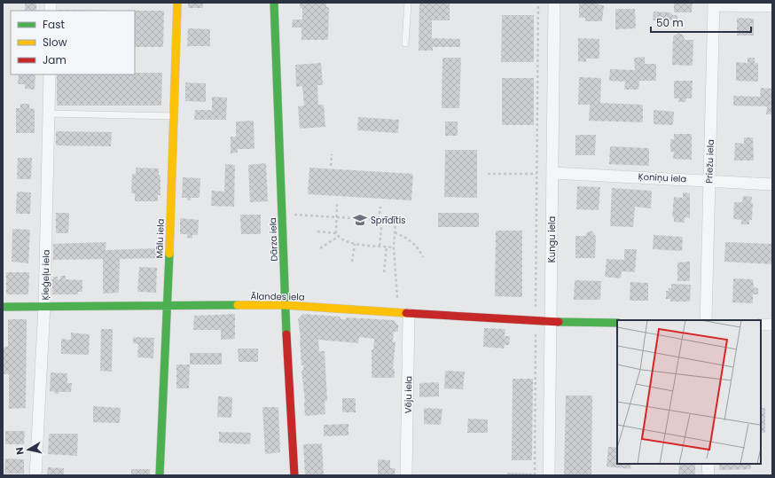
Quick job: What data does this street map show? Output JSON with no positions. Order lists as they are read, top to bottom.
{
  "streets": {
    "street": [
      "Priežu iela",
      "Ķoniņu iela",
      "Mālu iela",
      "Dārza iela",
      "Kungu iela",
      "Ķieģeļu iela",
      "Ālandes iela",
      "Vēju iela"
    ]
  },
  "crossings": [
    ["Priežu iela", "Ķoniņu iela"],
    ["Ķoniņu iela", "Kungu iela"],
    ["Mālu iela", "Ālandes iela"],
    ["Dārza iela", "Ālandes iela"],
    ["Kungu iela", "Ālandes iela"],
    ["Ķieģeļu iela", "Ālandes iela"],
    ["Ālandes iela", "Vēju iela"]
  ],
  "places": {
    "school or university": ["Sprīdītis"]
  },
  "legend": ["Fast", "Slow", "Jam"],
  "scale_bar": "50 m",
  "north": "left"
}
